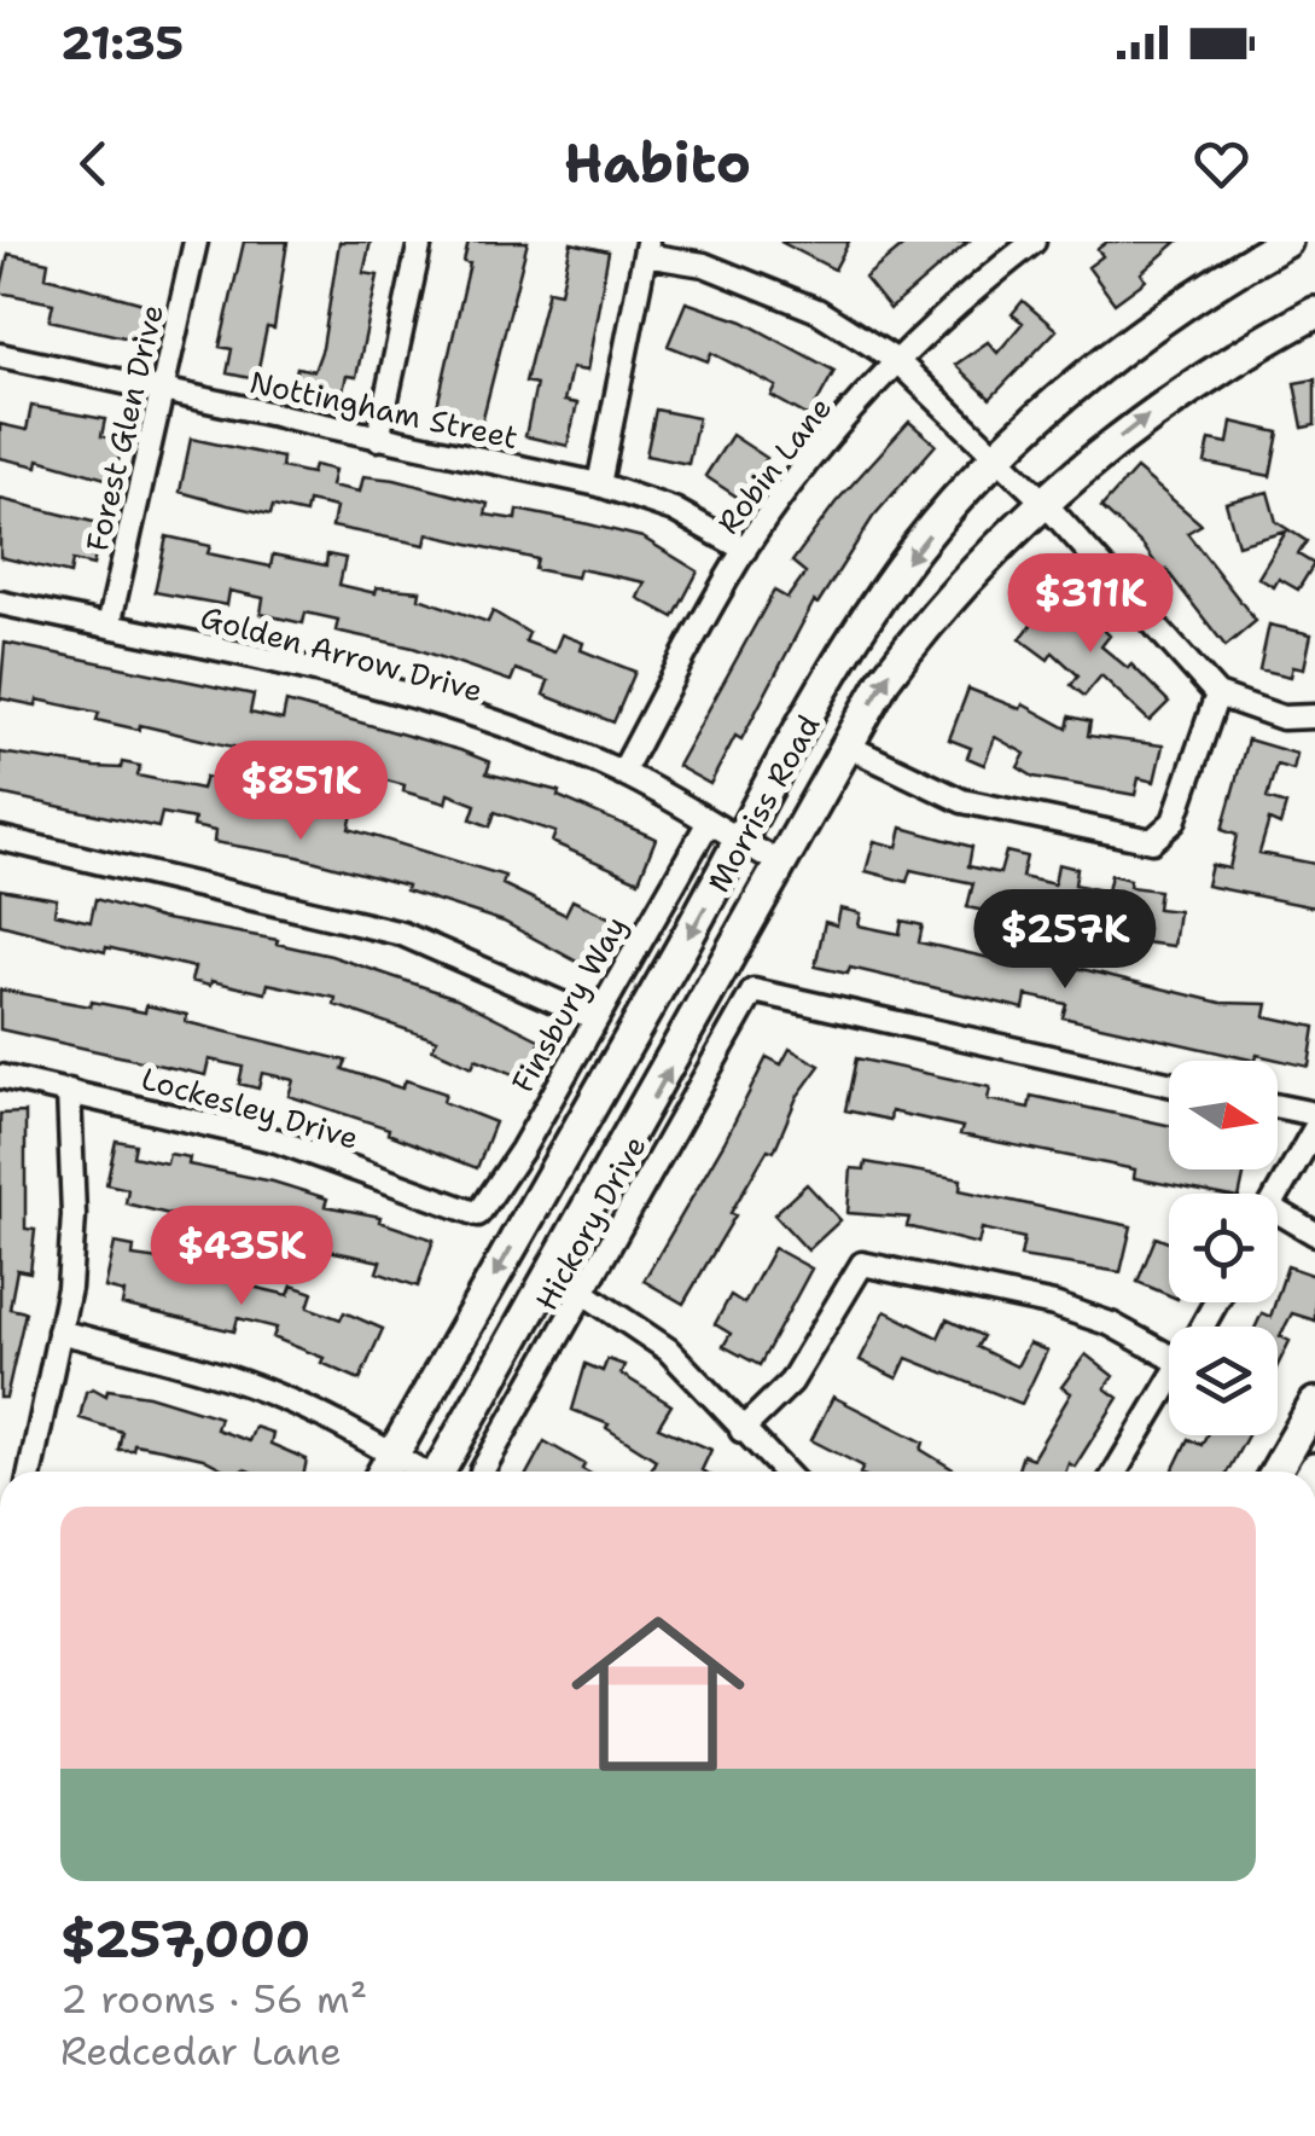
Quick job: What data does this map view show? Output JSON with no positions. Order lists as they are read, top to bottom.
{
  "streets": {
    "main road": ["Morriss Road"],
    "street": [
      "Nottingham Street",
      "Forest Glen Drive",
      "Robin Lane",
      "Golden Arrow Drive",
      "Finsbury Way",
      "Lockesley Drive",
      "Hickory Drive"
    ]
  },
  "crossings": [
    ["Nottingham Street", "Forest Glen Drive"],
    ["Nottingham Street", "Robin Lane"],
    ["Forest Glen Drive", "Golden Arrow Drive"],
    ["Robin Lane", "Golden Arrow Drive"],
    ["Golden Arrow Drive", "Morriss Road"],
    ["Golden Arrow Drive", "Finsbury Way"],
    ["Finsbury Way", "Lockesley Drive"]
  ],
  "north": "right",
  "page": {
    "status": "21:35",
    "header": "Habito",
    "price": [
      "$311K",
      "$851K",
      "$257K",
      "$435K"
    ],
    "list": [
      {
        "name": "$257,000",
        "note": "2 rooms · 56 m² · Redcedar Lane"
      }
    ]
  }
}
